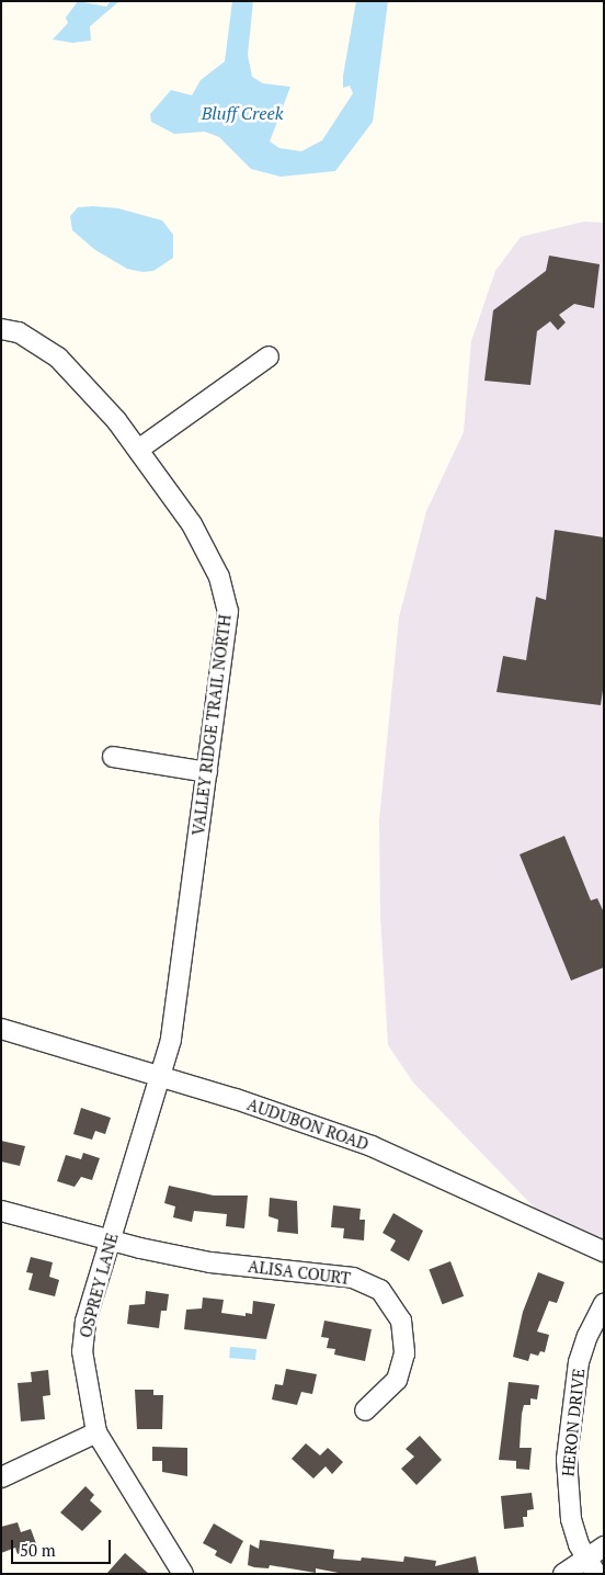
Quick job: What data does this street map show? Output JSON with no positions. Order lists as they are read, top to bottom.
{
  "streets": {
    "street": [
      "VALLEY RIDGE TRAIL NORTH",
      "AUDUBON ROAD",
      "ALISA COURT",
      "OSPREY LANE",
      "HERON DRIVE"
    ]
  },
  "crossings": [
    ["VALLEY RIDGE TRAIL NORTH", "AUDUBON ROAD"],
    ["VALLEY RIDGE TRAIL NORTH", "OSPREY LANE"],
    ["AUDUBON ROAD", "OSPREY LANE"],
    ["ALISA COURT", "OSPREY LANE"]
  ],
  "water": ["Bluff Creek"],
  "scale_bar": "50 m"
}
